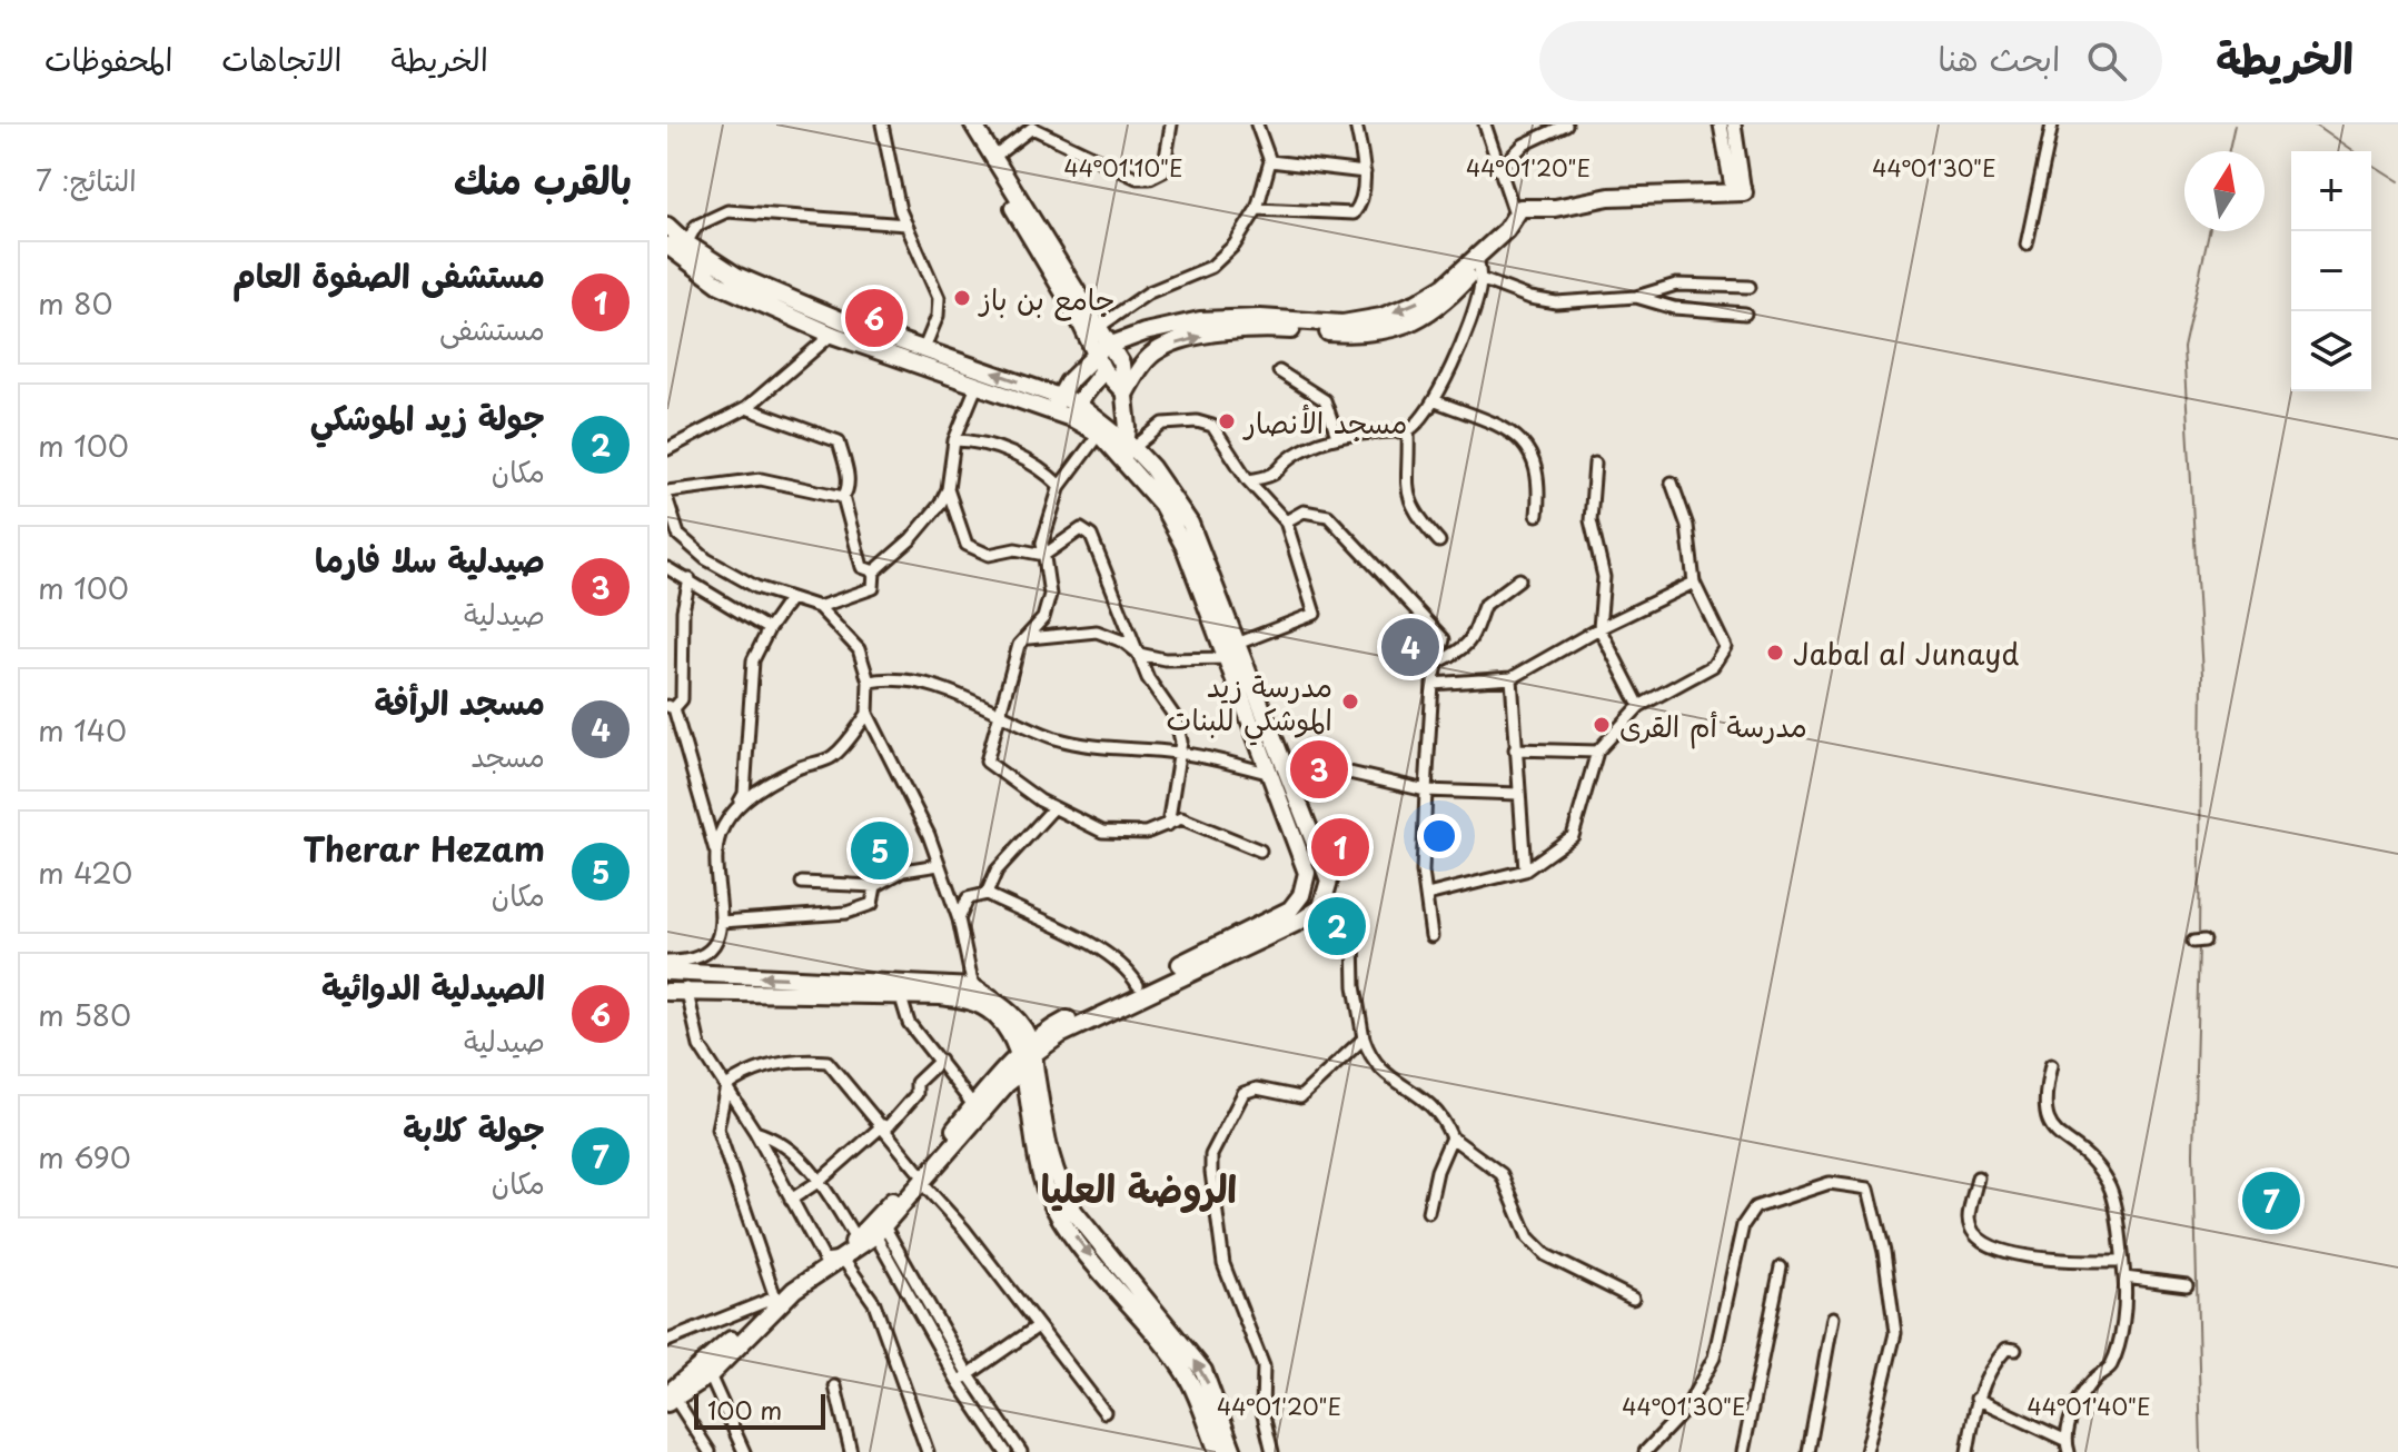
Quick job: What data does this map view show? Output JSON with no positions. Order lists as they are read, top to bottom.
{
  "districts": ["الروضة العليا"],
  "places": [
    "جامع بن باز",
    "مسجد الأنصار",
    "Jabal al Junayd",
    "مدرسة زيد الموشكي للبنات",
    "مدرسة أم القرى"
  ],
  "scale_bar": "100 m",
  "north": "top",
  "page": {
    "header": "الخريطة",
    "search": "ابحث هنا",
    "nav": ["الخريطة", "الاتجاهات", "المحفوظات"],
    "heading": ["بالقرب منك", "النتائج: 7"],
    "map_buttons": ["+", "−"],
    "list": [
      {
        "mark": "1",
        "name": "مستشفى الصفوة العام",
        "note": "مستشفى",
        "value": "80 m"
      },
      {
        "mark": "2",
        "name": "جولة زيد الموشكي",
        "note": "مكان",
        "value": "100 m"
      },
      {
        "mark": "3",
        "name": "صيدلية سلا فارما",
        "note": "صيدلية",
        "value": "100 m"
      },
      {
        "mark": "4",
        "name": "مسجد الرأفة",
        "note": "مسجد",
        "value": "140 m"
      },
      {
        "mark": "5",
        "name": "Therar Hezam",
        "note": "مكان",
        "value": "420 m"
      },
      {
        "mark": "6",
        "name": "الصيدلية الدوائية",
        "note": "صيدلية",
        "value": "580 m"
      },
      {
        "mark": "7",
        "name": "جولة كلابة",
        "note": "مكان",
        "value": "690 m"
      }
    ],
    "pins": [
      "6",
      "4",
      "3",
      "1",
      "5",
      "2",
      "7"
    ],
    "scale": "100 m"
  },
  "coordinates": [
    "44°01'10\"E",
    "44°01'20\"E",
    "44°01'30\"E",
    "44°01'40\"E"
  ]
}
